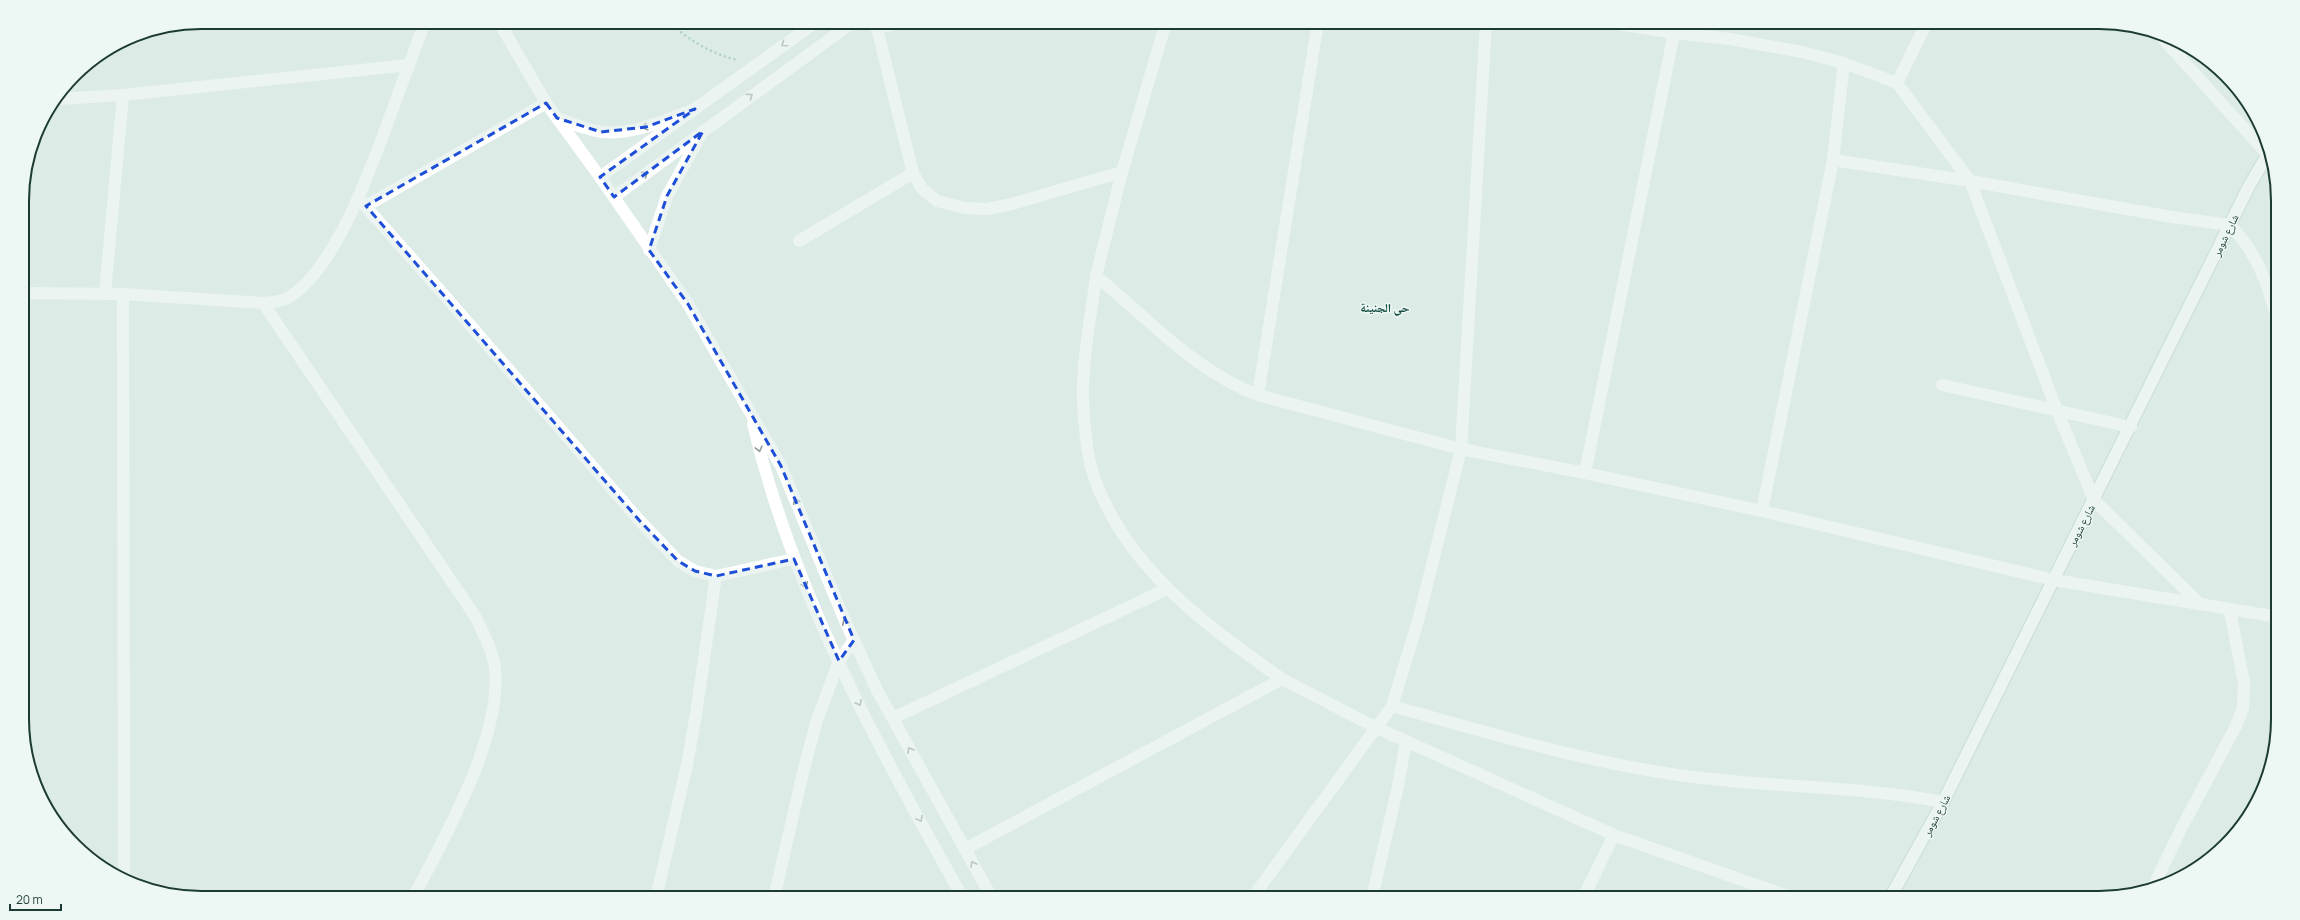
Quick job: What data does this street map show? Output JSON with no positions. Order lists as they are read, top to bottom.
{
  "streets": {
    "street": ["شارع شومر"]
  },
  "districts": ["حي الجنينة"],
  "scale_bar": "20 m"
}
